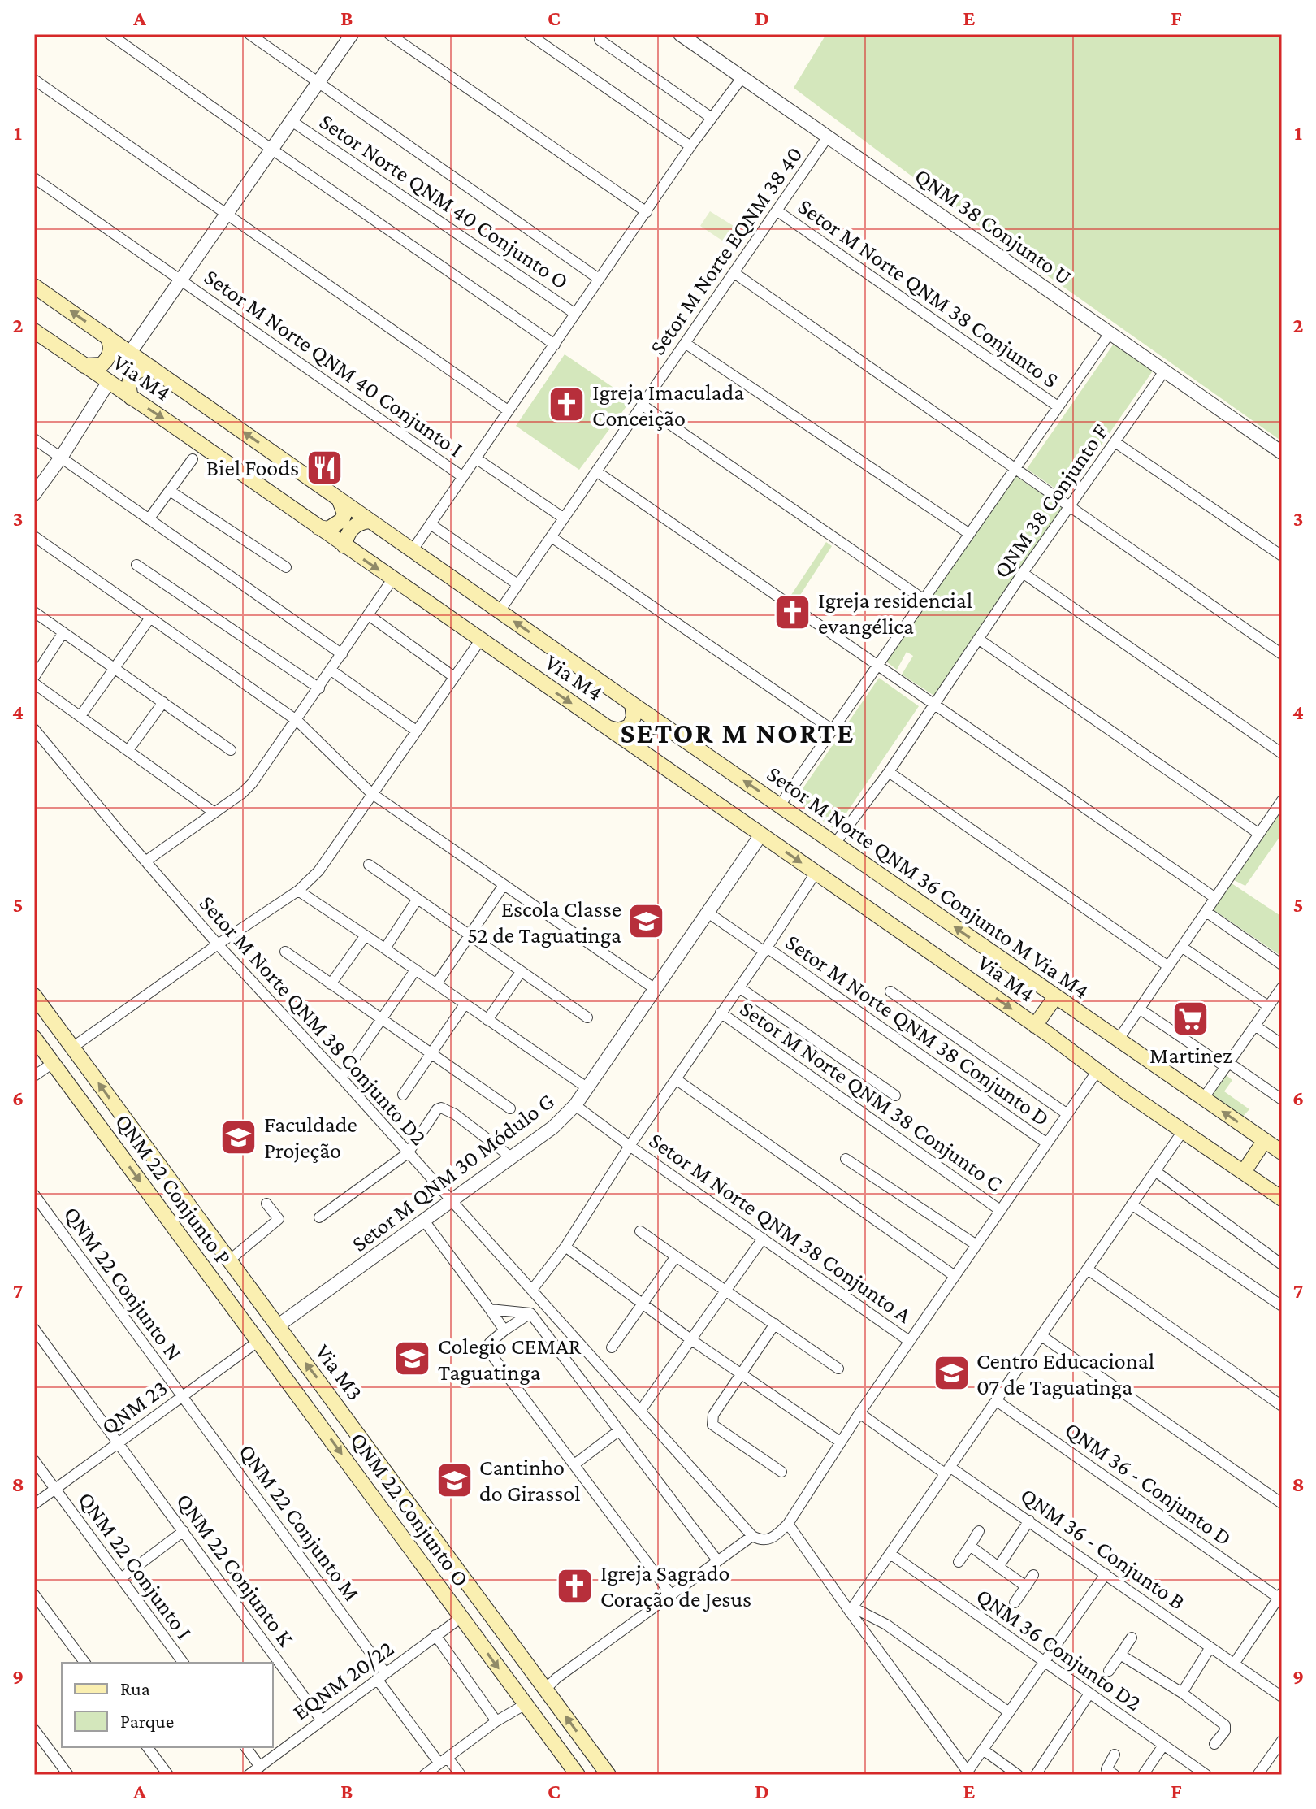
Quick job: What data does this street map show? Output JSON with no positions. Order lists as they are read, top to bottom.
{
  "streets": {
    "main road": [
      "Via M4",
      "Setor M Norte QNM 36 Conjunto M Via M4",
      "QNM 22 Conjunto P",
      "Via M3",
      "QNM 22 Conjunto O"
    ],
    "street": [
      "Setor Norte QNM 40 Conjunto O",
      "QNM 38 Conjunto U",
      "Setor M Norte EQNM 38 40",
      "Setor M Norte QNM 38 Conjunto S",
      "Setor M Norte QNM 40 Conjunto I",
      "QNM 38 Conjunto F",
      "Setor M Norte QNM 38 Conjunto D2",
      "Setor M Norte QNM 38 Conjunto D",
      "Setor M Norte QNM 38 Conjunto C",
      "Setor M QNM 30 Módulo G",
      "Setor M Norte QNM 38 Conjunto A",
      "QNM 22 Conjunto N",
      "QNM 23",
      "QNM 36 - Conjunto D",
      "QNM 22 Conjunto M",
      "QNM 36 - Conjunto B",
      "QNM 22 Conjunto I",
      "QNM 22 Conjunto K",
      "QNM 36 Conjunto D2",
      "EQNM 20/22"
    ]
  },
  "crossings": [
    ["QNM 38 Conjunto U", "Setor M Norte EQNM 38 40"],
    ["QNM 38 Conjunto U", "QNM 38 Conjunto F"],
    ["Setor M Norte EQNM 38 40", "Setor M Norte QNM 38 Conjunto S"],
    ["Setor M Norte EQNM 38 40", "Setor M Norte QNM 36 Conjunto M Via M4"],
    ["Via M4", "Setor M Norte QNM 36 Conjunto M Via M4"],
    ["Via M4", "Setor M QNM 30 Módulo G"],
    ["QNM 38 Conjunto F", "Setor M Norte QNM 36 Conjunto M Via M4"],
    ["Setor M Norte QNM 38 Conjunto D2", "Setor M QNM 30 Módulo G"],
    ["Setor M Norte QNM 38 Conjunto D", "Setor M QNM 30 Módulo G"],
    ["Setor M QNM 30 Módulo G", "Setor M Norte QNM 38 Conjunto A"],
    ["Setor M QNM 30 Módulo G", "Via M3"],
    ["QNM 22 Conjunto P", "QNM 23"],
    ["QNM 22 Conjunto P", "QNM 22 Conjunto O"],
    ["QNM 22 Conjunto N", "QNM 23"],
    ["QNM 22 Conjunto N", "QNM 22 Conjunto M"],
    ["QNM 23", "QNM 22 Conjunto O"],
    ["QNM 23", "QNM 22 Conjunto M"],
    ["QNM 23", "QNM 22 Conjunto I"],
    ["QNM 23", "QNM 22 Conjunto K"],
    ["QNM 22 Conjunto O", "EQNM 20/22"],
    ["QNM 22 Conjunto M", "EQNM 20/22"],
    ["QNM 22 Conjunto K", "EQNM 20/22"]
  ],
  "one_way": ["Setor M Norte QNM 36 Conjunto M Via M4", "QNM 22 Conjunto P", "QNM 22 Conjunto O"],
  "districts": ["SETOR M NORTE"],
  "places": {
    "church": ["Igreja Imaculada Conceição", "Igreja residencial evangélica", "Igreja Sagrado Coração de Jesus"],
    "restaurant": ["Biel Foods"],
    "school or university": [
      "Escola Classe 52 de Taguatinga",
      "Faculdade Projeção",
      "Colegio CEMAR Taguatinga",
      "Centro Educacional 07 de Taguatinga",
      "Cantinho do Girassol"
    ],
    "supermarket": ["Martinez"]
  },
  "legend": ["Rua", "Parque"],
  "grid": {
    "columns": [
      "A",
      "B",
      "C",
      "D",
      "E",
      "F"
    ],
    "rows": [
      "1",
      "2",
      "3",
      "4",
      "5",
      "6",
      "7",
      "8",
      "9"
    ]
  }
}
